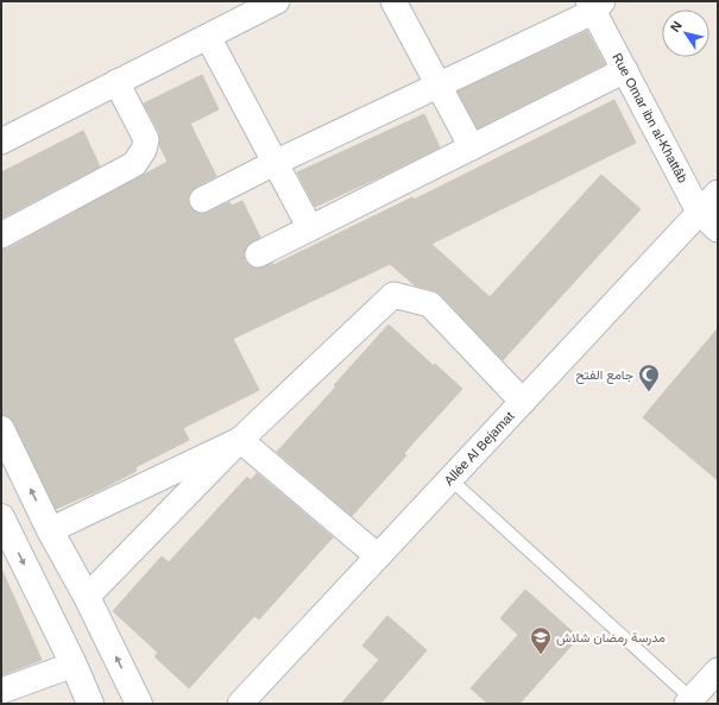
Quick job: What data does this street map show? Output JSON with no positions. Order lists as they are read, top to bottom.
{
  "streets": {
    "street": ["Rue Omar ibn al-Khattâb", "Allée Al Bejamat"]
  },
  "crossings": [
    ["Rue Omar ibn al-Khattâb", "Allée Al Bejamat"]
  ],
  "places": {
    "mosque": ["جامع الفتح"],
    "school or university": ["مدرسة رمضان شلاش"]
  },
  "north": "top left"
}
